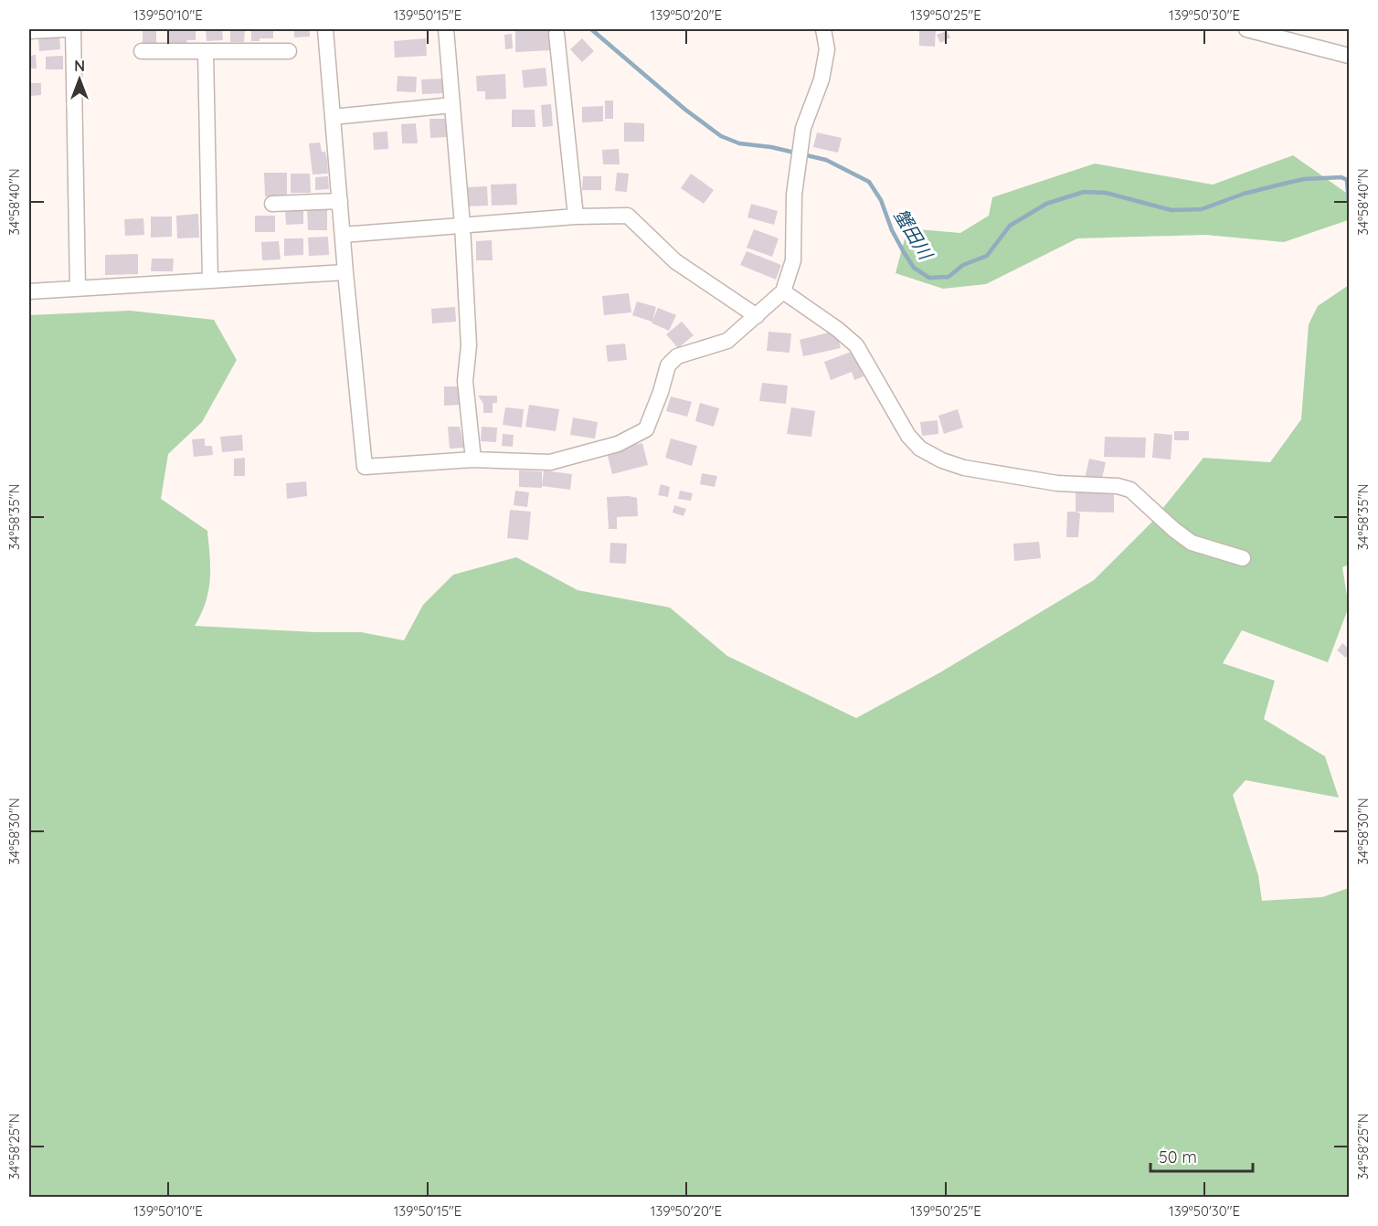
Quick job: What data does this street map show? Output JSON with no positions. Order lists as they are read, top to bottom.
{
  "water": ["蟹田川"],
  "scale_bar": "50 m",
  "north": "top",
  "coordinates": [
    "139°50'10\"E",
    "139°50'15\"E",
    "139°50'20\"E",
    "139°50'25\"E",
    "139°50'30\"E",
    "34°58'40\"N",
    "34°58'35\"N",
    "34°58'30\"N",
    "34°58'25\"N"
  ]
}
